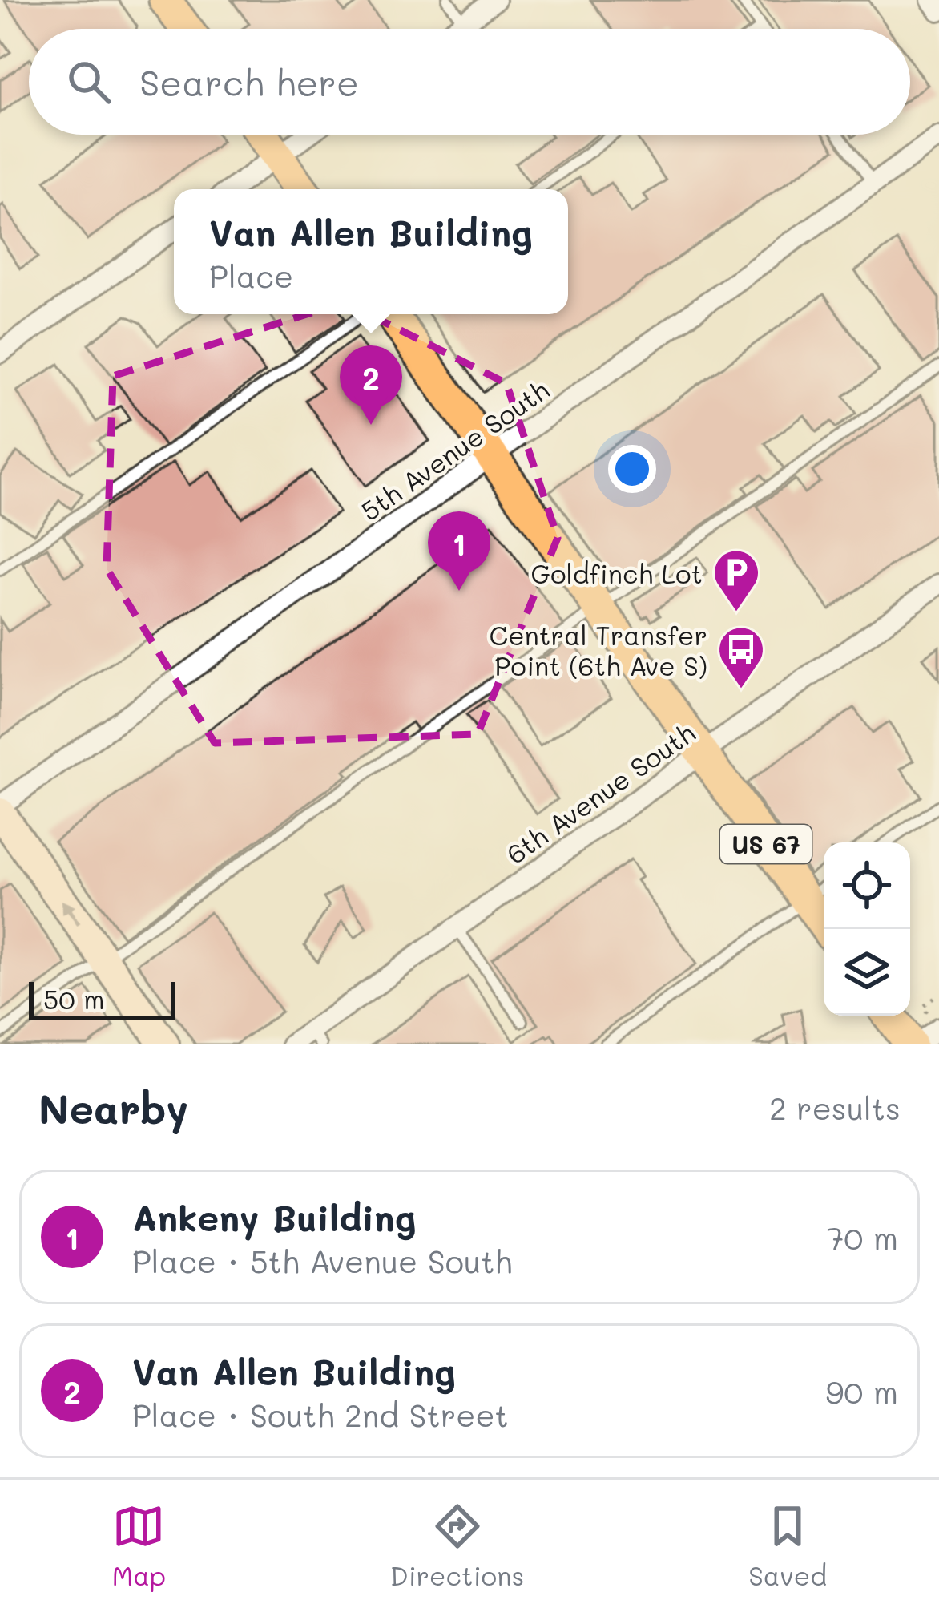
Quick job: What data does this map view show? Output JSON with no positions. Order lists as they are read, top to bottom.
{
  "streets": {
    "main road": ["US 67"],
    "street": ["5th Avenue South", "6th Avenue South"]
  },
  "crossings": [
    ["5th Avenue South", "US 67"],
    ["6th Avenue South", "US 67"]
  ],
  "places": {
    "parking": ["Goldfinch Lot"],
    "bus stop": ["Central Transfer Point (6th Ave S)"]
  },
  "scale_bar": "50 m",
  "page": {
    "search": "Search here",
    "popup": ["Van Allen Building", "Place"],
    "pins": ["2", "1"],
    "scale": "50 m",
    "heading": ["Nearby", "2 results"],
    "list": [
      {
        "mark": "1",
        "name": "Ankeny Building",
        "note": "Place · 5th Avenue South",
        "value": "70 m"
      },
      {
        "mark": "2",
        "name": "Van Allen Building",
        "note": "Place · South 2nd Street",
        "value": "90 m"
      }
    ],
    "nav": ["Map", "Directions", "Saved"]
  }
}
